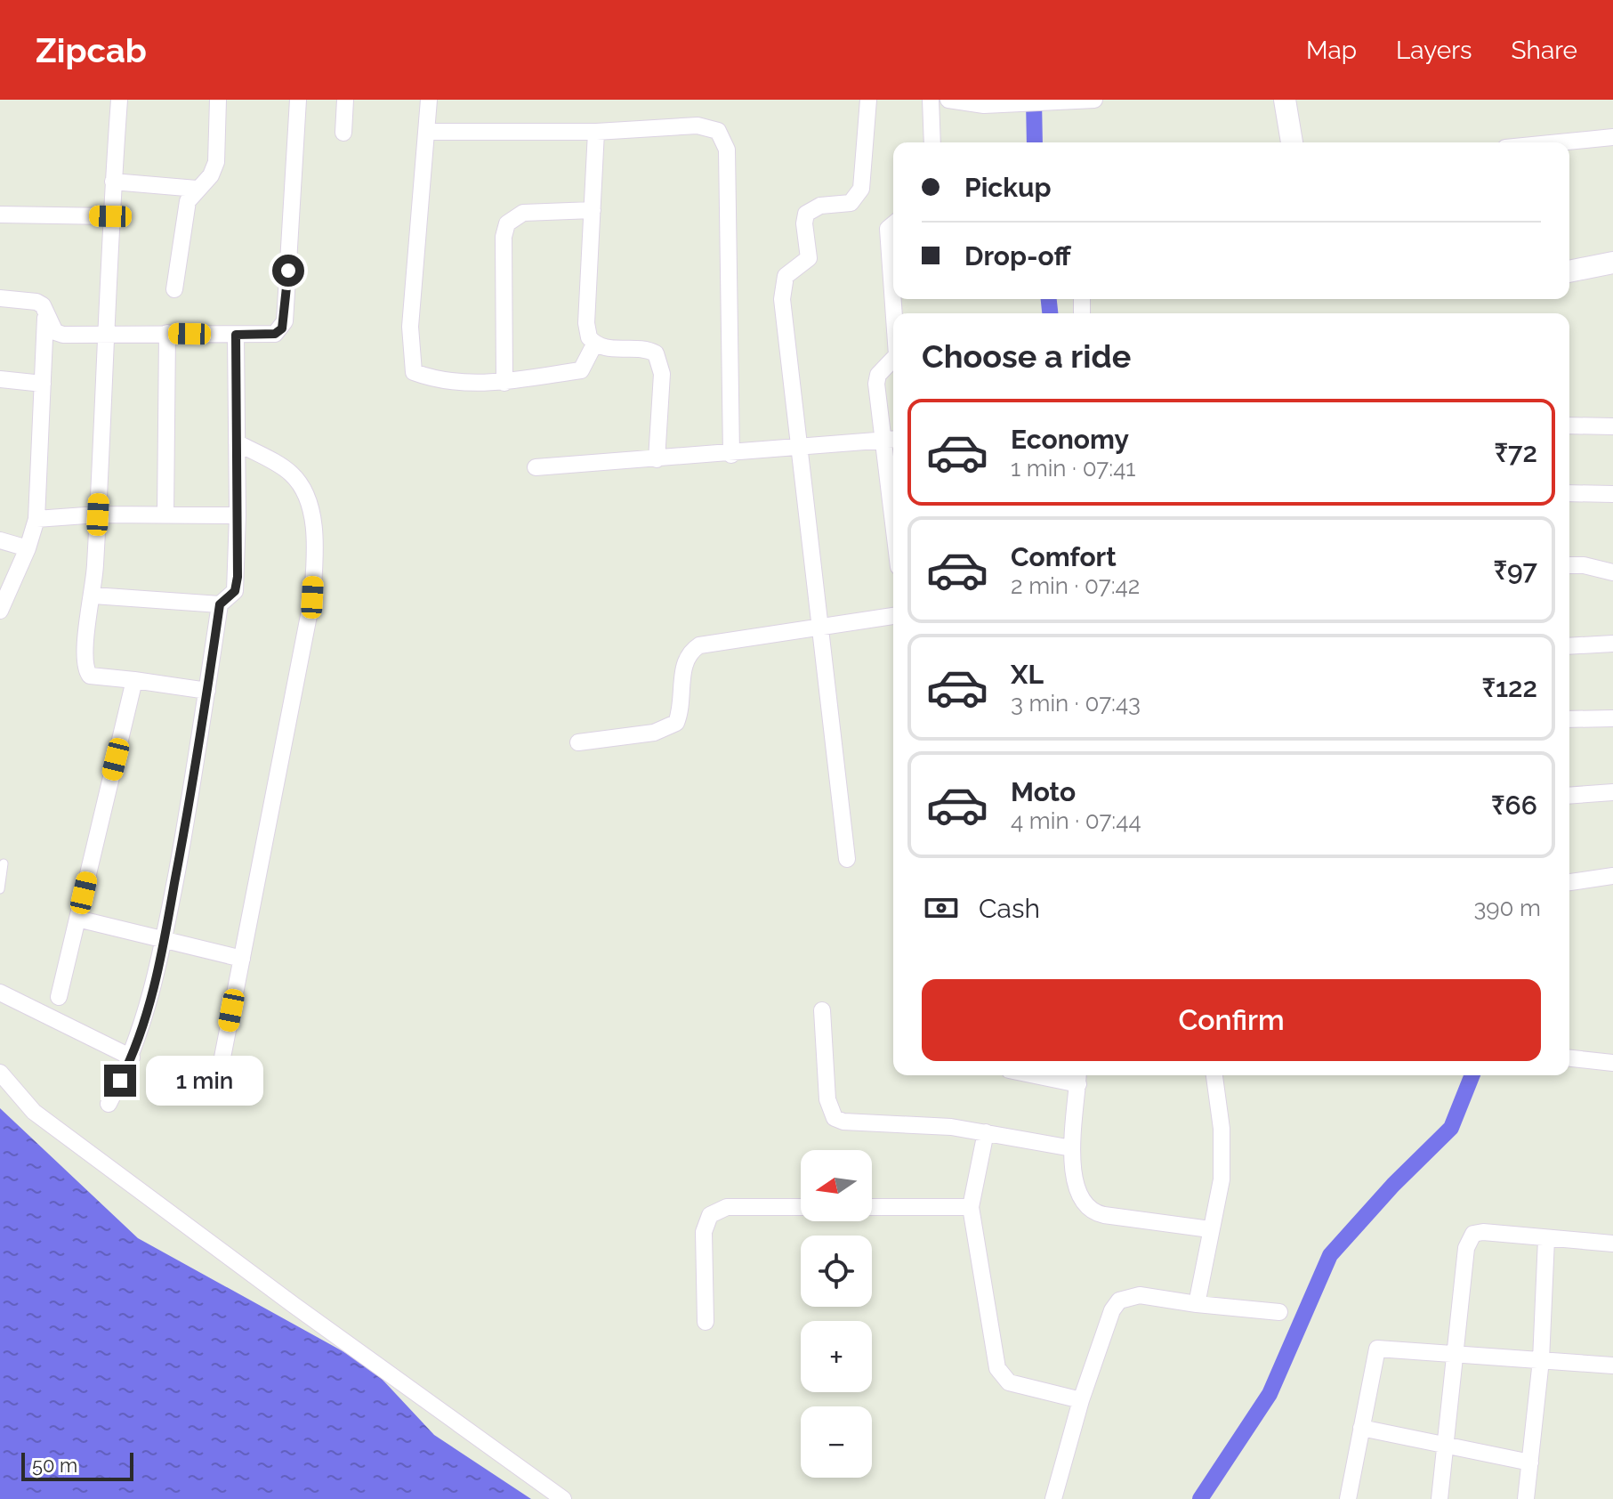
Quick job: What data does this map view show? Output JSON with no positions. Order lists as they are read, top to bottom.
{
  "scale_bar": "50 m",
  "north": "left",
  "page": {
    "header": "Zipcab",
    "nav": ["Map", "Layers", "Share"],
    "banner": ["Pickup", "Drop-off"],
    "heading": "Choose a ride",
    "list": [
      {
        "name": "Economy",
        "note": "1 min · 07:41",
        "value": "₹72"
      },
      {
        "name": "Comfort",
        "note": "2 min · 07:42",
        "value": "₹97"
      },
      {
        "name": "XL",
        "note": "3 min · 07:43",
        "value": "₹122"
      },
      {
        "name": "Moto",
        "note": "4 min · 07:44",
        "value": "₹66"
      }
    ],
    "pay": ["Cash", "390 m"],
    "buttons": "Confirm",
    "bubble": "1 min",
    "map_buttons": ["+", "−"],
    "scale": "50 m"
  }
}
